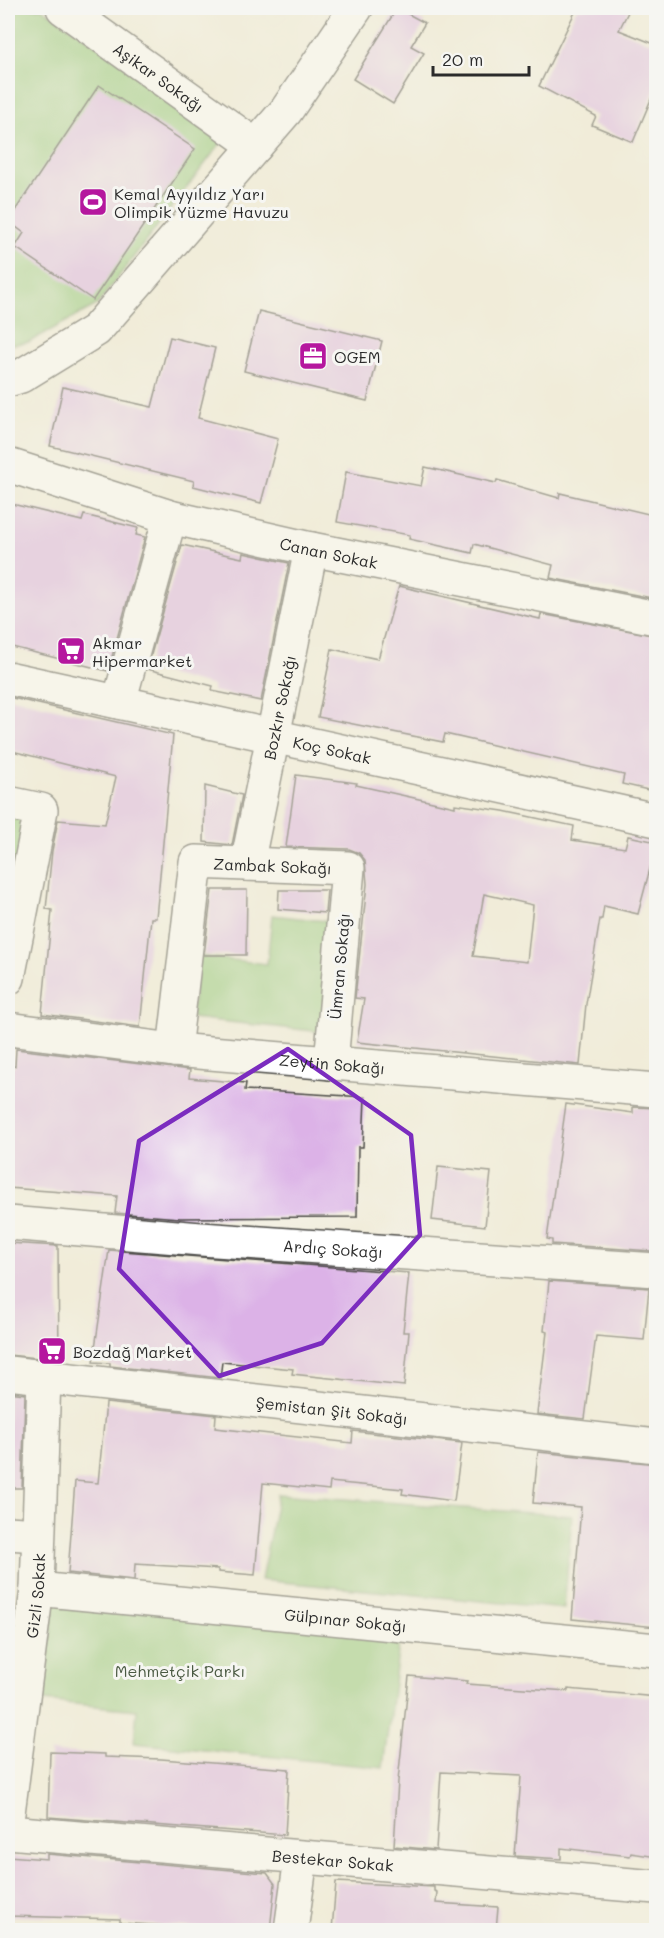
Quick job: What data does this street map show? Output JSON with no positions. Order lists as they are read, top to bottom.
{
  "streets": {
    "street": [
      "Aşikar Sokağı",
      "Canan Sokak",
      "Bozkır Sokağı",
      "Koç Sokak",
      "Zambak Sokağı",
      "Ümran Sokağı",
      "Zeytin Sokağı",
      "Ardıç Sokağı",
      "Şemistan Şit Sokağı",
      "Gizli Sokak",
      "Gülpınar Sokağı",
      "Bestekar Sokak"
    ]
  },
  "crossings": [
    ["Canan Sokak", "Bozkır Sokağı"],
    ["Bozkır Sokağı", "Koç Sokak"],
    ["Bozkır Sokağı", "Zambak Sokağı"],
    ["Zambak Sokağı", "Ümran Sokağı"],
    ["Zambak Sokağı", "Zeytin Sokağı"],
    ["Ümran Sokağı", "Zeytin Sokağı"],
    ["Şemistan Şit Sokağı", "Gizli Sokak"],
    ["Gizli Sokak", "Gülpınar Sokağı"]
  ],
  "parks": ["Mehmetçik Parkı"],
  "places": {
    "sports": ["Kemal Ayyıldız Yarı Olimpik Yüzme Havuzu"],
    "office": ["OGEM"],
    "supermarket": ["Akmar Hipermarket", "Bozdağ Market"]
  },
  "scale_bar": "20 m"
}
